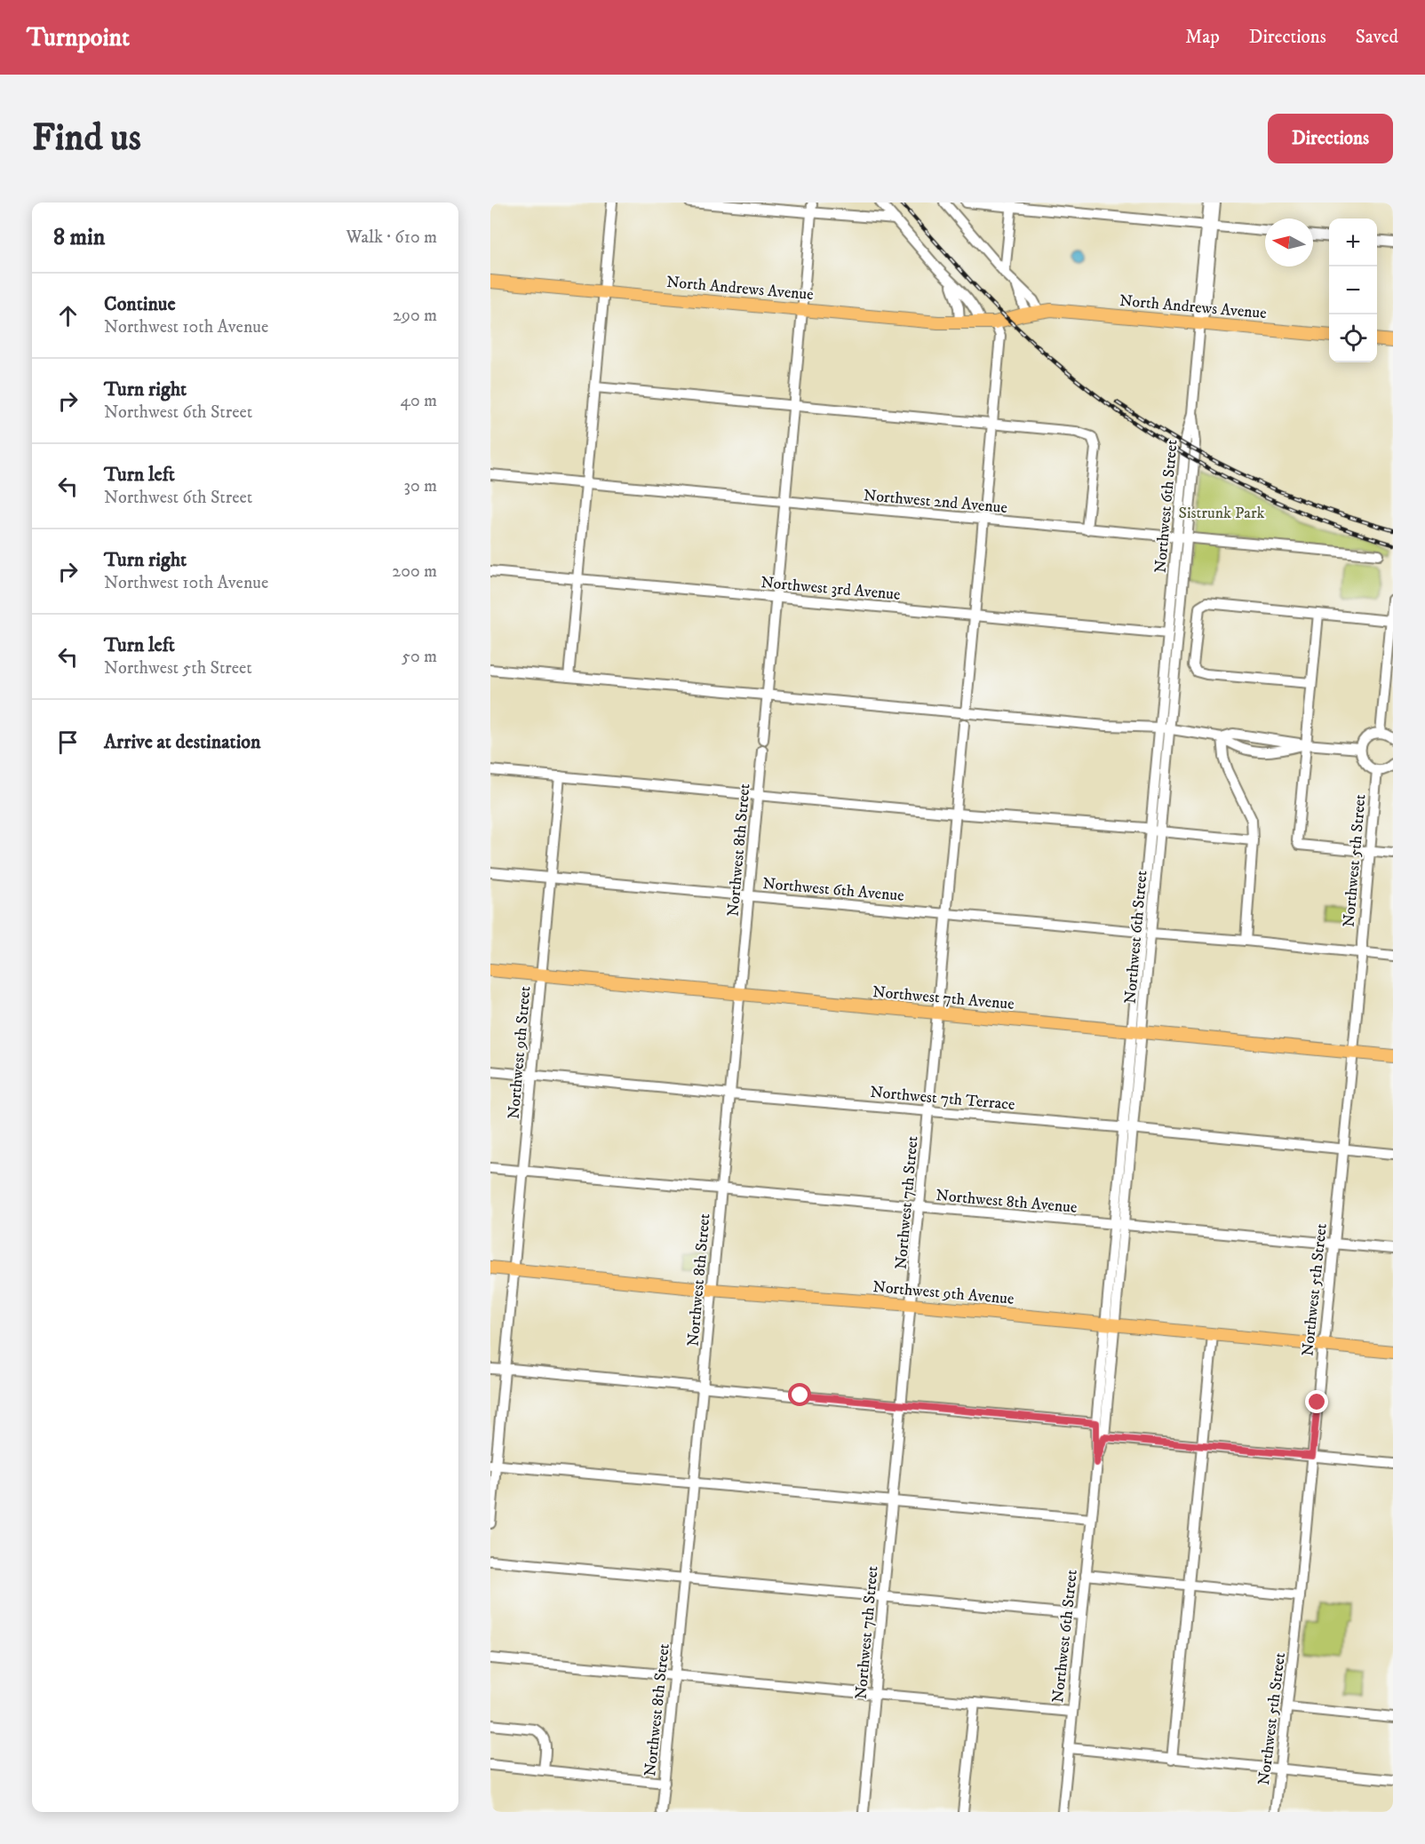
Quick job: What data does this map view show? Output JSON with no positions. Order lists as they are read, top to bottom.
{
  "streets": {
    "main road": ["North Andrews Avenue", "Northwest 7th Avenue", "Northwest 9th Avenue"],
    "street": [
      "Northwest 2nd Avenue",
      "Northwest 6th Street",
      "Northwest 3rd Avenue",
      "Northwest 8th Street",
      "Northwest 5th Street",
      "Northwest 6th Avenue",
      "Northwest 9th Street",
      "Northwest 7th Terrace",
      "Northwest 8th Avenue",
      "Northwest 7th Street"
    ]
  },
  "crossings": [
    ["North Andrews Avenue", "Northwest 6th Street"],
    ["North Andrews Avenue", "Northwest 8th Street"],
    ["North Andrews Avenue", "Northwest 7th Street"],
    ["Northwest 2nd Avenue", "Northwest 6th Street"],
    ["Northwest 2nd Avenue", "Northwest 8th Street"],
    ["Northwest 2nd Avenue", "Northwest 7th Street"],
    ["Northwest 6th Street", "Northwest 3rd Avenue"],
    ["Northwest 6th Street", "Northwest 6th Avenue"],
    ["Northwest 6th Street", "Northwest 7th Avenue"],
    ["Northwest 6th Street", "Northwest 7th Terrace"],
    ["Northwest 6th Street", "Northwest 8th Avenue"],
    ["Northwest 6th Street", "Northwest 9th Avenue"],
    ["Northwest 3rd Avenue", "Northwest 8th Street"],
    ["Northwest 3rd Avenue", "Northwest 7th Street"],
    ["Northwest 8th Street", "Northwest 6th Avenue"],
    ["Northwest 8th Street", "Northwest 7th Avenue"],
    ["Northwest 8th Street", "Northwest 7th Terrace"],
    ["Northwest 8th Street", "Northwest 8th Avenue"],
    ["Northwest 8th Street", "Northwest 9th Avenue"],
    ["Northwest 5th Street", "Northwest 6th Avenue"],
    ["Northwest 5th Street", "Northwest 7th Avenue"],
    ["Northwest 5th Street", "Northwest 7th Terrace"],
    ["Northwest 5th Street", "Northwest 8th Avenue"],
    ["Northwest 5th Street", "Northwest 9th Avenue"],
    ["Northwest 6th Avenue", "Northwest 9th Street"],
    ["Northwest 6th Avenue", "Northwest 7th Street"],
    ["Northwest 7th Avenue", "Northwest 9th Street"],
    ["Northwest 7th Avenue", "Northwest 7th Street"],
    ["Northwest 9th Street", "Northwest 7th Terrace"],
    ["Northwest 9th Street", "Northwest 8th Avenue"],
    ["Northwest 9th Street", "Northwest 9th Avenue"],
    ["Northwest 7th Terrace", "Northwest 7th Street"],
    ["Northwest 8th Avenue", "Northwest 7th Street"],
    ["Northwest 7th Street", "Northwest 9th Avenue"]
  ],
  "parks": ["Sistrunk Park"],
  "north": "left",
  "page": {
    "header": "Turnpoint",
    "nav": ["Map", "Directions", "Saved"],
    "buttons": "Directions",
    "title": "Find us",
    "heading": ["8 min", "Walk · 610 m"],
    "map_buttons": ["+", "−"],
    "list": [
      ["Continue", "Northwest 10th Avenue", "290 m"],
      ["Turn right", "Northwest 6th Street", "40 m"],
      ["Turn left", "Northwest 6th Street", "30 m"],
      ["Turn right", "Northwest 10th Avenue", "200 m"],
      ["Turn left", "Northwest 5th Street", "50 m"],
      "Arrive at destination"
    ]
  }
}
